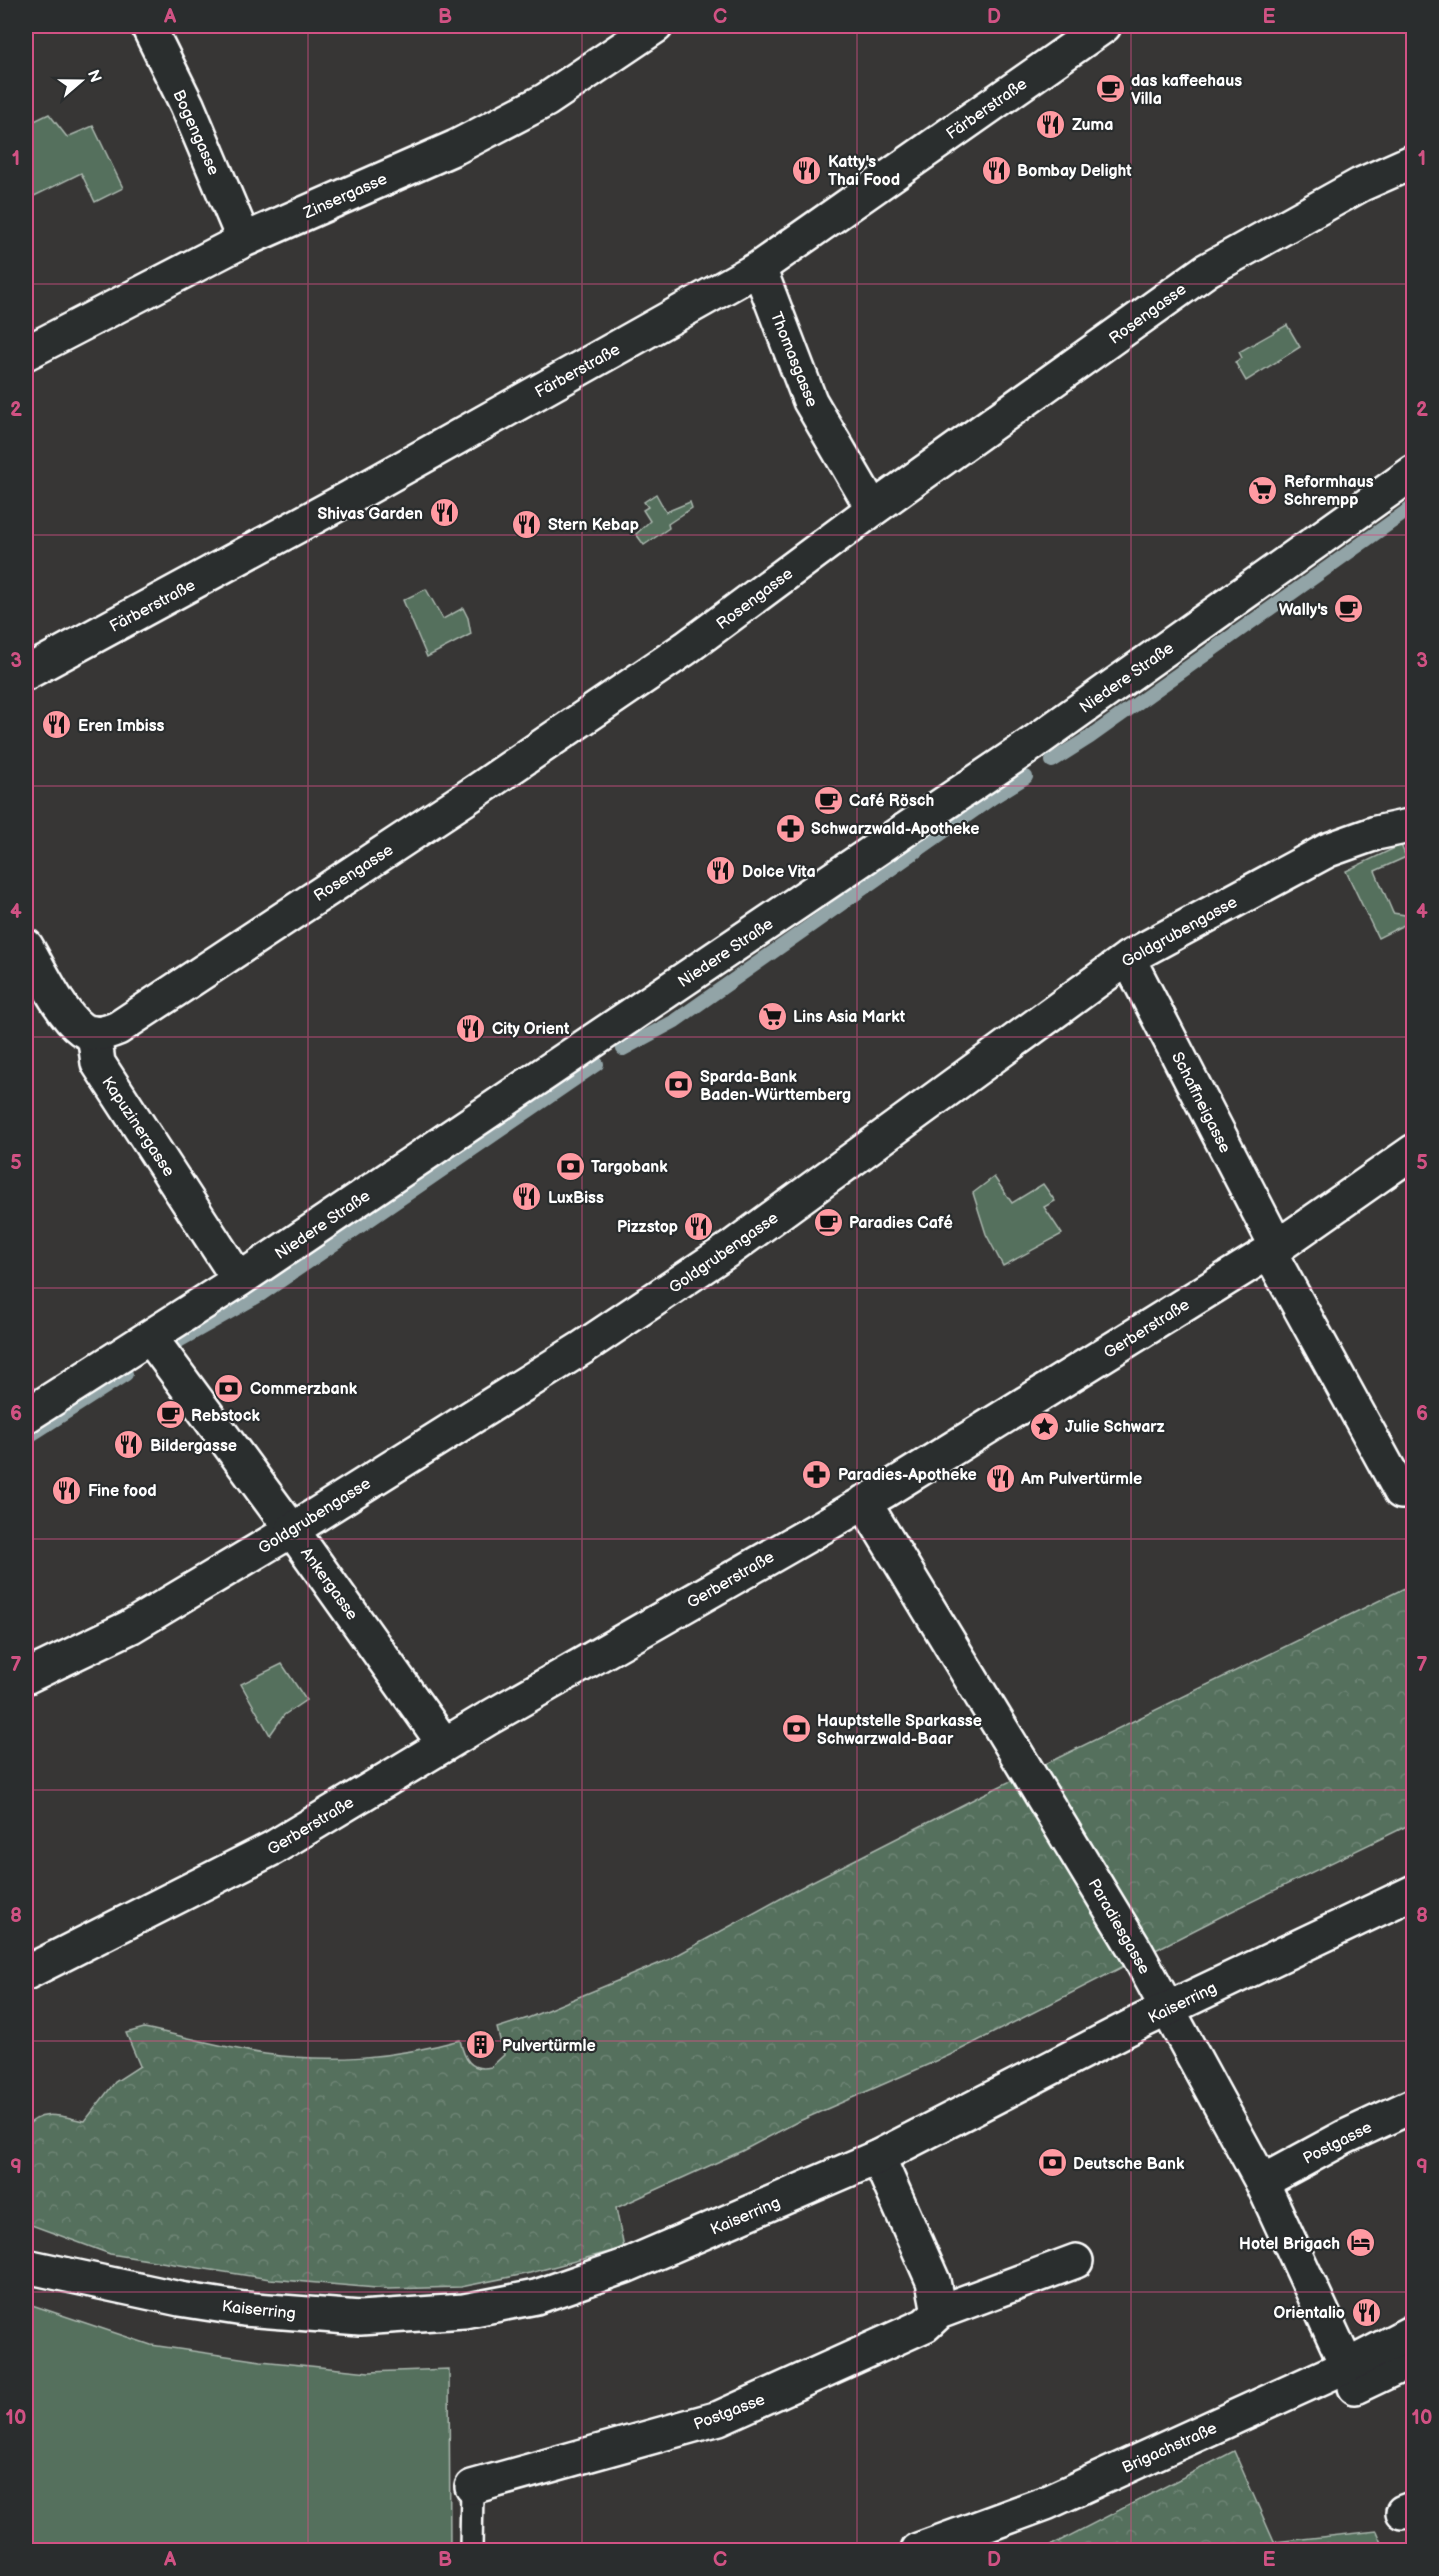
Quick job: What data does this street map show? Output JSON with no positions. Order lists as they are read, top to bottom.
{
  "streets": {
    "street": [
      "Färberstraße",
      "Bogengasse",
      "Zinsergasse",
      "Rosengasse",
      "Thomasgasse",
      "Niedere Straße",
      "Goldgrubengasse",
      "Schaffneigasse",
      "Kapuzinergasse",
      "Gerberstraße",
      "Ankergasse",
      "Paradiesgasse",
      "Kaiserring",
      "Postgasse",
      "Brigachstraße"
    ]
  },
  "crossings": [
    ["Färberstraße", "Thomasgasse"],
    ["Bogengasse", "Zinsergasse"],
    ["Rosengasse", "Thomasgasse"],
    ["Rosengasse", "Kapuzinergasse"],
    ["Niedere Straße", "Kapuzinergasse"],
    ["Niedere Straße", "Ankergasse"],
    ["Goldgrubengasse", "Schaffneigasse"],
    ["Goldgrubengasse", "Ankergasse"],
    ["Schaffneigasse", "Gerberstraße"],
    ["Gerberstraße", "Ankergasse"],
    ["Gerberstraße", "Paradiesgasse"],
    ["Paradiesgasse", "Kaiserring"],
    ["Paradiesgasse", "Postgasse"],
    ["Paradiesgasse", "Brigachstraße"]
  ],
  "places": {
    "cafe": [
      "das kaffeehaus Villa",
      "Wally's",
      "Café Rösch",
      "Paradies Café",
      "Rebstock"
    ],
    "restaurant": [
      "Zuma",
      "Katty's Thai Food",
      "Bombay Delight",
      "Shivas Garden",
      "Stern Kebap",
      "Eren Imbiss",
      "Dolce Vita",
      "City Orient",
      "LuxBiss",
      "Pizzstop",
      "Bildergasse",
      "Am Pulvertürmle",
      "Fine food",
      "Orientalio"
    ],
    "supermarket": ["Reformhaus Schrempp", "Lins Asia Markt"],
    "pharmacy": ["Schwarzwald-Apotheke", "Paradies-Apotheke"],
    "bank": [
      "Sparda-Bank Baden-Württemberg",
      "Targobank",
      "Commerzbank",
      "Hauptstelle Sparkasse Schwarzwald-Baar",
      "Deutsche Bank"
    ],
    "place": ["Julie Schwarz"],
    "building": ["Pulvertürmle"],
    "hotel": ["Hotel Brigach"]
  },
  "north": "right",
  "grid": {
    "columns": [
      "A",
      "B",
      "C",
      "D",
      "E"
    ],
    "rows": [
      "1",
      "2",
      "3",
      "4",
      "5",
      "6",
      "7",
      "8",
      "9",
      "10"
    ]
  }
}
